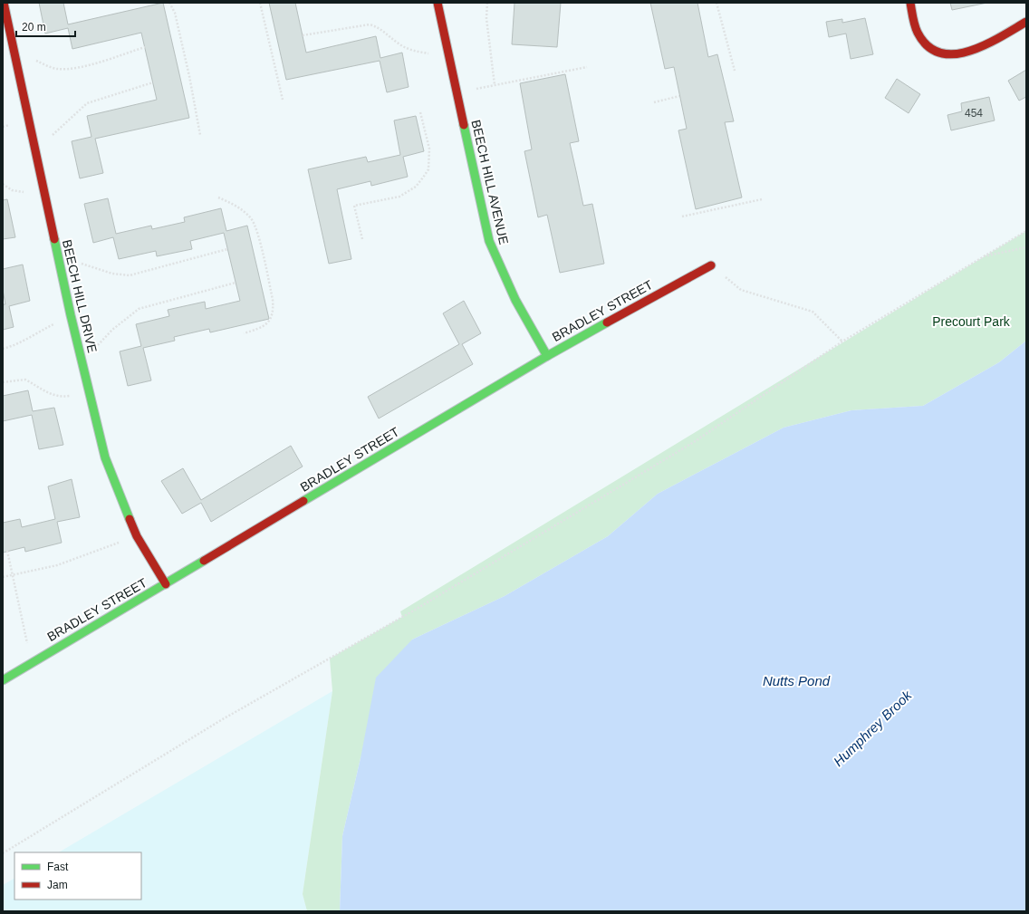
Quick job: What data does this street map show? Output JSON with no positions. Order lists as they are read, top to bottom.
{
  "streets": {
    "street": ["BEECH HILL AVENUE", "BEECH HILL DRIVE", "BRADLEY STREET"]
  },
  "crossings": [
    ["BEECH HILL AVENUE", "BRADLEY STREET"],
    ["BEECH HILL DRIVE", "BRADLEY STREET"]
  ],
  "water": ["Nutts Pond", "Humphrey Brook"],
  "parks": ["Precourt Park"],
  "house_numbers": ["454"],
  "legend": ["Fast", "Jam"],
  "scale_bar": "20 m"
}
